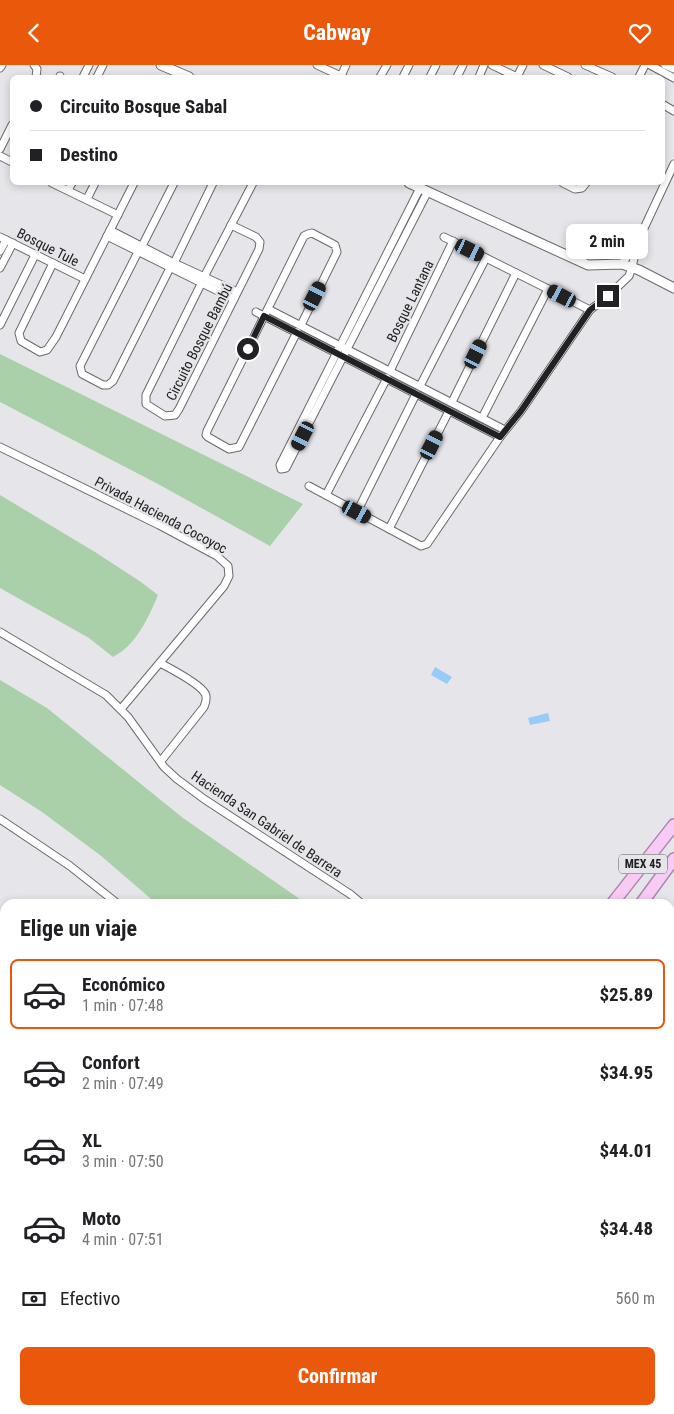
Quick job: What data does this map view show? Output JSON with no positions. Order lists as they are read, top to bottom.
{
  "streets": {
    "highway": ["MEX 45"],
    "street": [
      "Bosque Tule",
      "Bosque Lantana",
      "Circuito Bosque Bambú",
      "Privada Hacienda Cocoyoc",
      "Hacienda San Gabriel de Barrera"
    ]
  },
  "page": {
    "header": "Cabway",
    "banner": ["Circuito Bosque Sabal", "Destino"],
    "bubble": "2 min",
    "heading": "Elige un viaje",
    "list": [
      {
        "name": "Económico",
        "note": "1 min · 07:48",
        "value": "$25.89"
      },
      {
        "name": "Confort",
        "note": "2 min · 07:49",
        "value": "$34.95"
      },
      {
        "name": "XL",
        "note": "3 min · 07:50",
        "value": "$44.01"
      },
      {
        "name": "Moto",
        "note": "4 min · 07:51",
        "value": "$34.48"
      }
    ],
    "pay": ["Efectivo", "560 m"],
    "buttons": "Confirmar"
  }
}
